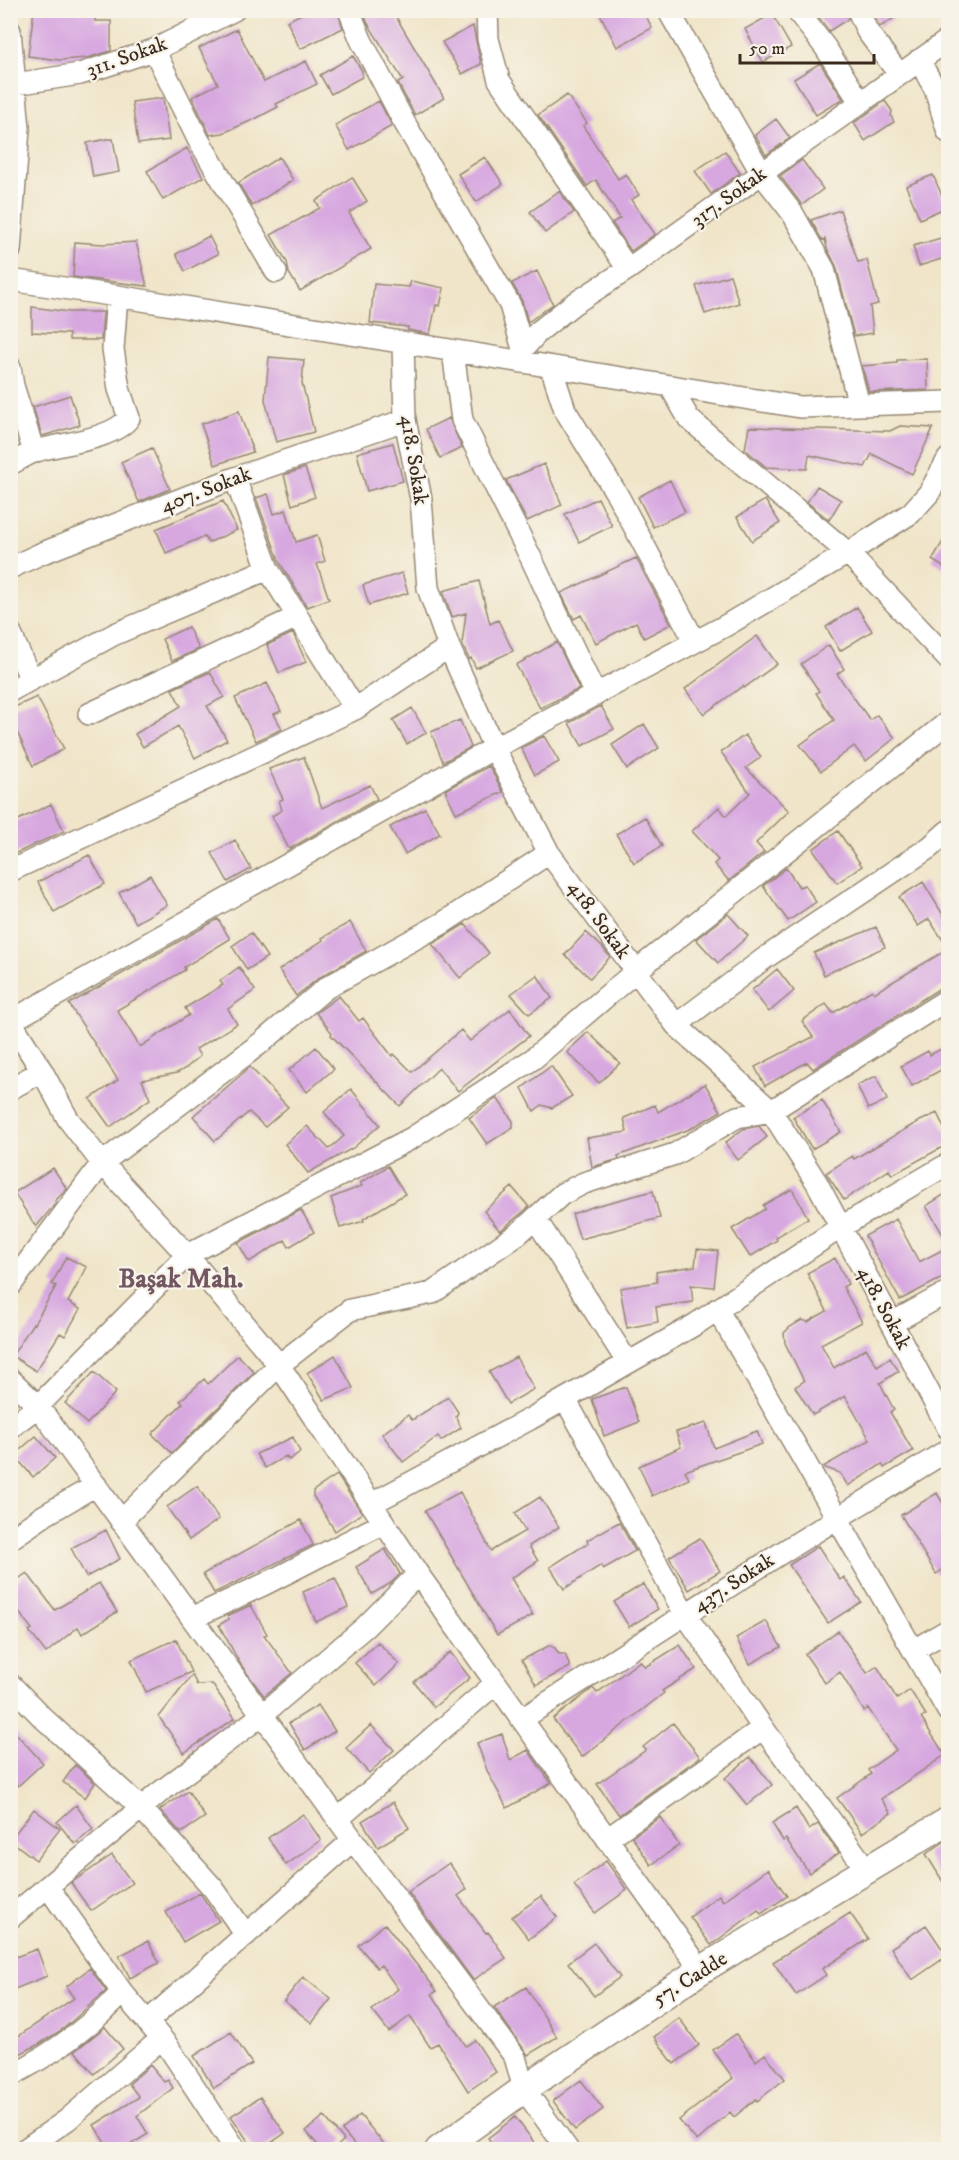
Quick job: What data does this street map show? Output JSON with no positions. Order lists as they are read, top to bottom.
{
  "streets": {
    "street": [
      "311. Sokak",
      "317. Sokak",
      "418. Sokak",
      "407. Sokak",
      "437. Sokak",
      "57. Cadde"
    ]
  },
  "crossings": [
    ["418. Sokak", "407. Sokak"]
  ],
  "districts": ["Başak Mah."],
  "scale_bar": "50 m"
}
